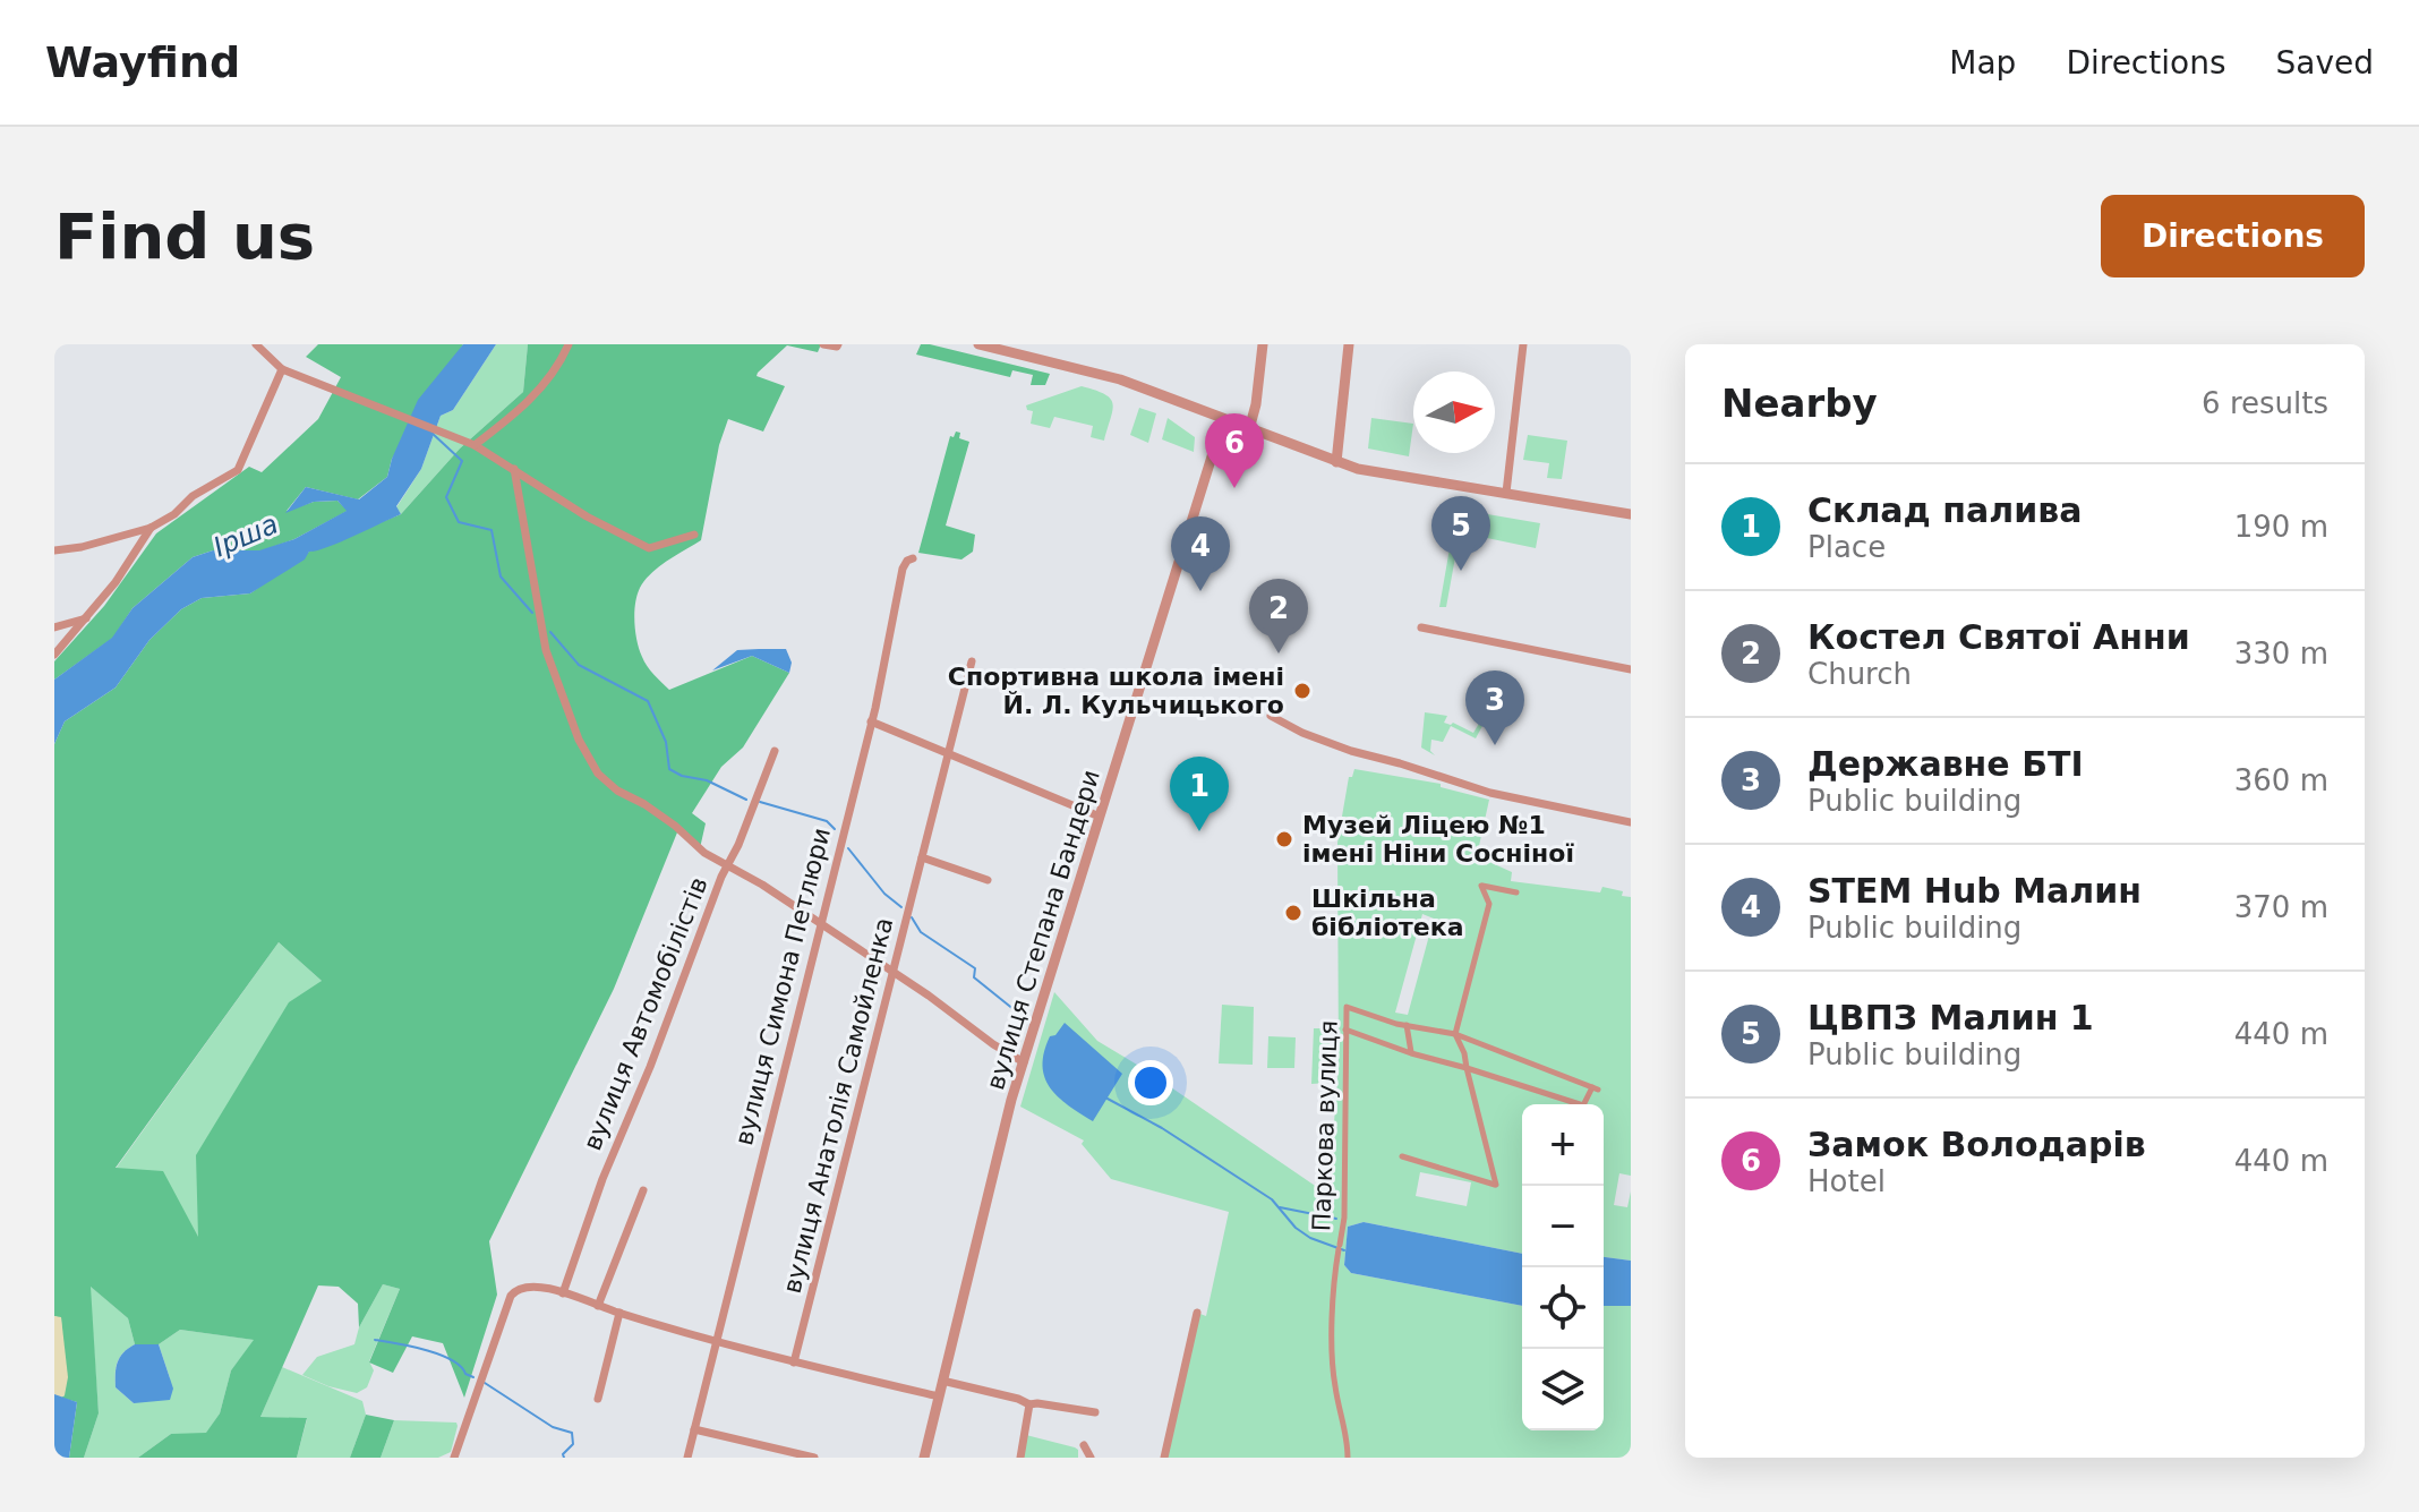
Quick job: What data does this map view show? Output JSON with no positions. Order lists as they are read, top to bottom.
{
  "streets": {
    "street": [
      "вулиця Степана Бандери",
      "вулиця Симона Петлюри",
      "вулиця Автомобілістів",
      "вулиця Анатолія Самойленка",
      "Паркова вулиця"
    ]
  },
  "water": ["Ірша"],
  "places": ["Спортивна школа імені Й. Л. Кульчицького", "Музей Ліцею №1 імені Ніни Сосніної", "Шкільна бібліотека"],
  "north": "right",
  "page": {
    "header": "Wayfind",
    "nav": ["Map", "Directions", "Saved"],
    "buttons": "Directions",
    "title": "Find us",
    "heading": ["Nearby", "6 results"],
    "pins": [
      "6",
      "5",
      "4",
      "2",
      "3",
      "1"
    ],
    "list": [
      {
        "mark": "1",
        "name": "Склад палива",
        "note": "Place",
        "value": "190 m"
      },
      {
        "mark": "2",
        "name": "Костел Святої Анни",
        "note": "Church",
        "value": "330 m"
      },
      {
        "mark": "3",
        "name": "Державне БТІ",
        "note": "Public building",
        "value": "360 m"
      },
      {
        "mark": "4",
        "name": "STEM Hub Малин",
        "note": "Public building",
        "value": "370 m"
      },
      {
        "mark": "5",
        "name": "ЦВПЗ Малин 1",
        "note": "Public building",
        "value": "440 m"
      },
      {
        "mark": "6",
        "name": "Замок Володарів",
        "note": "Hotel",
        "value": "440 m"
      }
    ],
    "map_buttons": ["+", "−"]
  }
}
